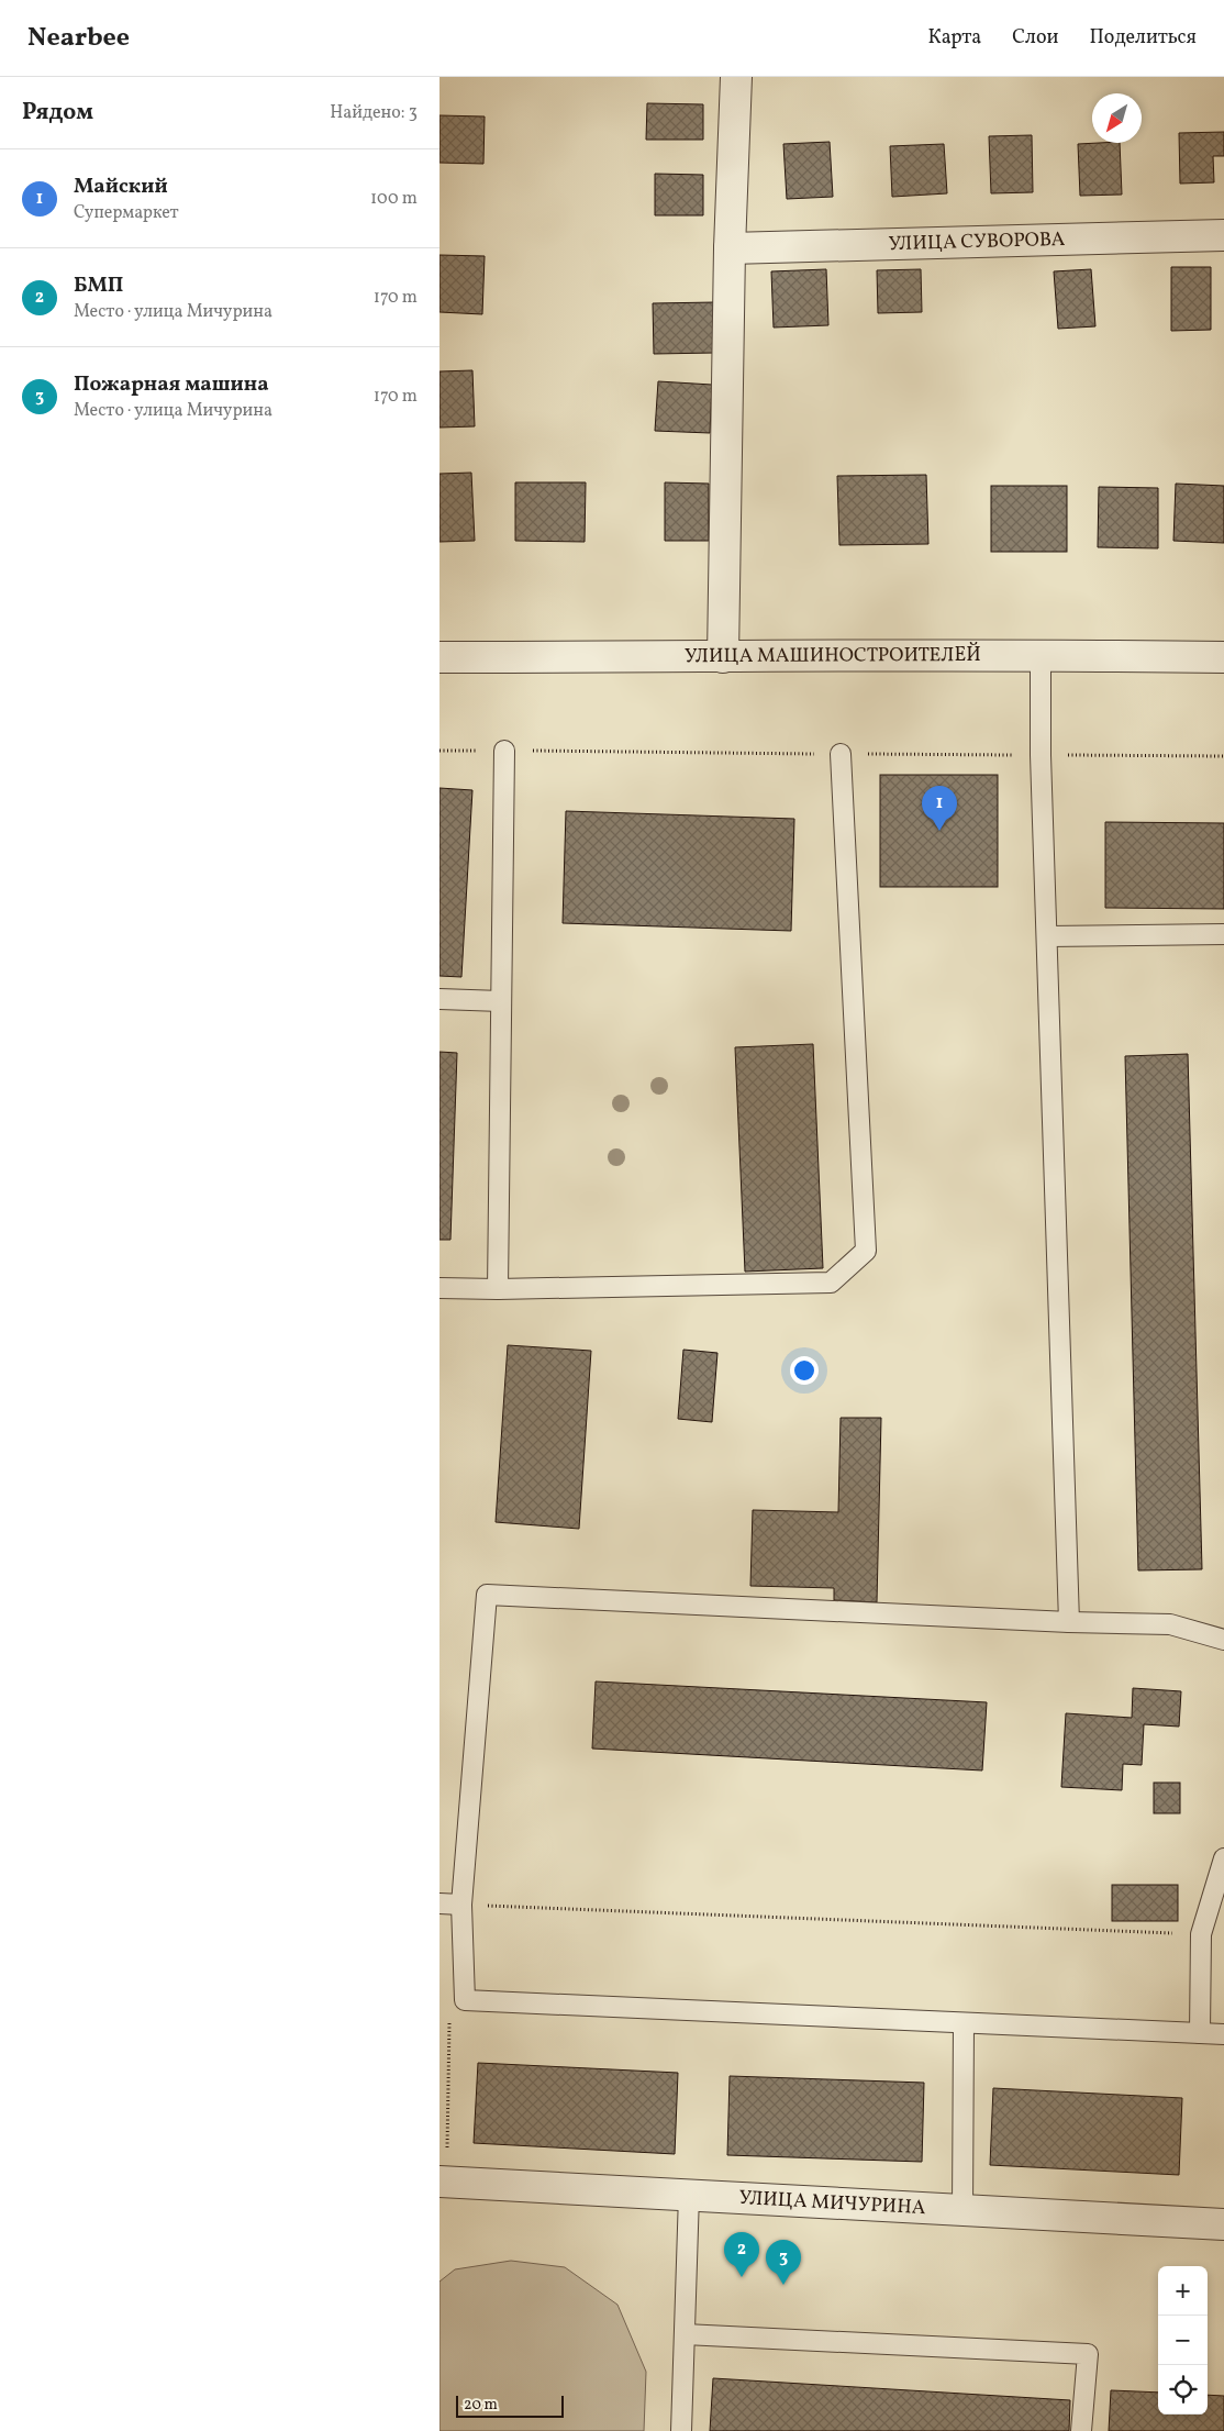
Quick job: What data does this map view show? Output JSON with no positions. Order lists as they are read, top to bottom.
{
  "streets": {
    "street": ["УЛИЦА СУВОРОВА", "УЛИЦА МАШИНОСТРОИТЕЛЕЙ", "УЛИЦА МИЧУРИНА"]
  },
  "scale_bar": "20 m",
  "north": "bottom left",
  "page": {
    "header": "Nearbee",
    "nav": ["Карта", "Слои", "Поделиться"],
    "heading": ["Рядом", "Найдено: 3"],
    "list": [
      {
        "mark": "1",
        "name": "Майский",
        "note": "Супермаркет",
        "value": "100 m"
      },
      {
        "mark": "2",
        "name": "БМП",
        "note": "Место · улица Мичурина",
        "value": "170 m"
      },
      {
        "mark": "3",
        "name": "Пожарная машина",
        "note": "Место · улица Мичурина",
        "value": "170 m"
      }
    ],
    "pins": ["1", "2", "3"],
    "map_buttons": ["+", "−"],
    "scale": "20 m"
  }
}
